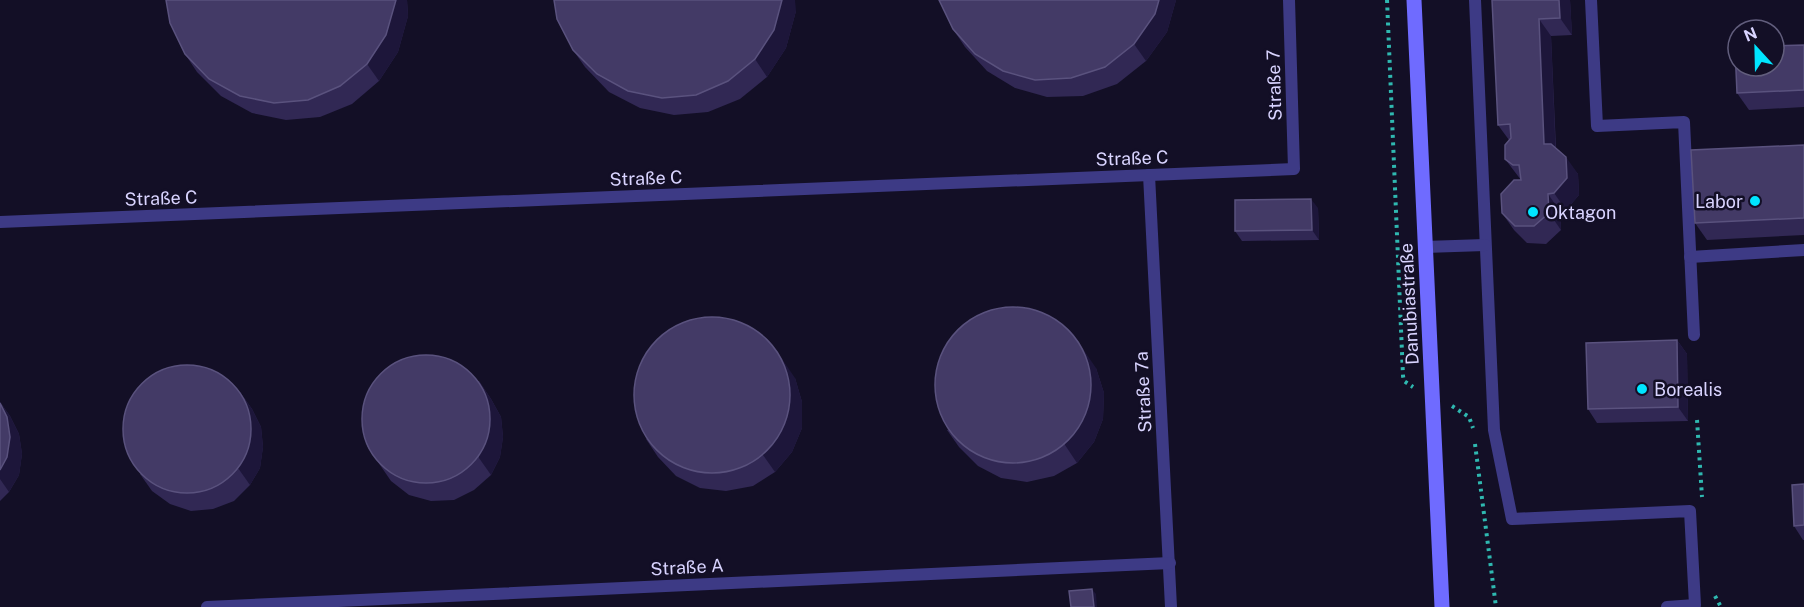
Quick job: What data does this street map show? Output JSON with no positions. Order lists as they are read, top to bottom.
{
  "streets": {
    "street": ["Danubiastraße"],
    "lane": [
      "Straße 7",
      "Straße C",
      "Straße 7a",
      "Straße A"
    ]
  },
  "crossings": [
    ["Straße 7", "Straße C"],
    ["Straße C", "Straße 7a"],
    ["Straße 7a", "Straße A"]
  ],
  "places": ["Labor", "Oktagon", "Borealis"],
  "north": "top"
}
